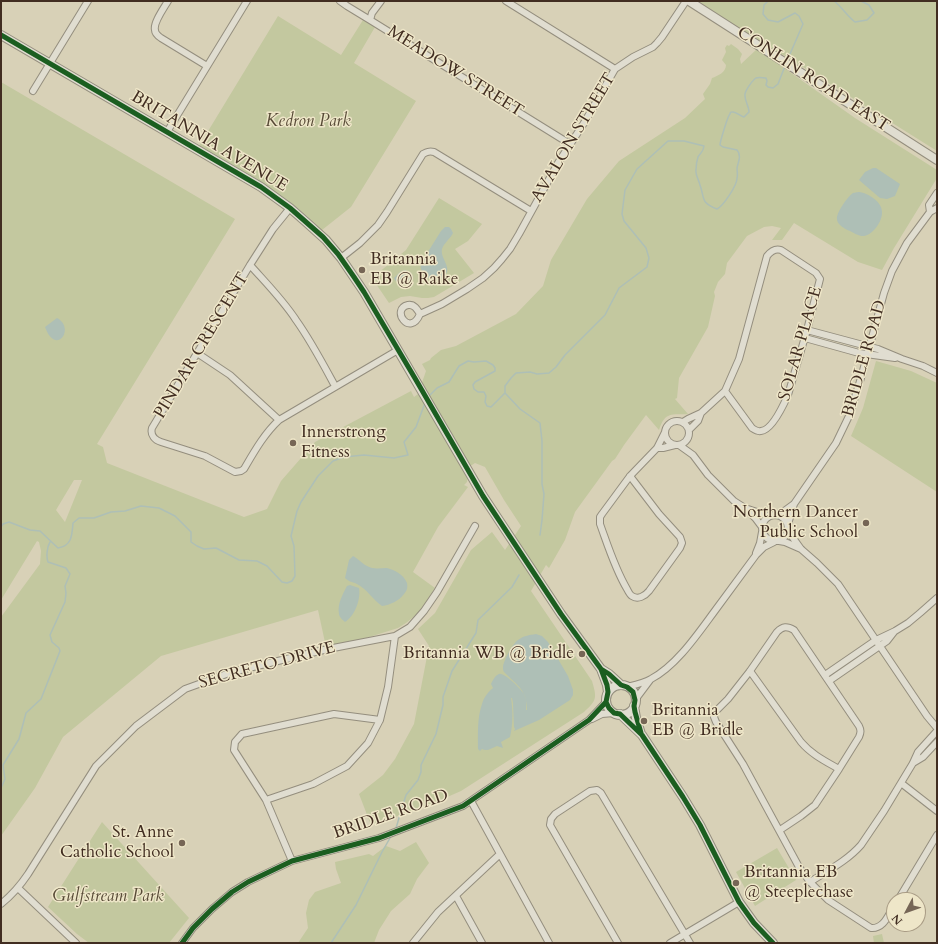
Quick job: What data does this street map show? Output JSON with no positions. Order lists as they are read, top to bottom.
{
  "streets": {
    "street": [
      "MEADOW STREET",
      "CONLIN ROAD EAST",
      "AVALON STREET",
      "BRITANNIA AVENUE",
      "SOLAR PLACE",
      "PINDAR CRESCENT",
      "BRIDLE ROAD",
      "SECRETO DRIVE"
    ]
  },
  "crossings": [
    ["MEADOW STREET", "AVALON STREET"],
    ["CONLIN ROAD EAST", "AVALON STREET"],
    ["BRITANNIA AVENUE", "PINDAR CRESCENT"]
  ],
  "parks": ["Kedron Park", "Gulfstream Park"],
  "places": [
    "Britannia EB @ Raike",
    "Innerstrong Fitness",
    "Northern Dancer Public School",
    "Britannia WB @ Bridle",
    "Britannia EB @ Bridle",
    "St. Anne Catholic School",
    "Britannia EB @ Steeplechase"
  ],
  "north": "bottom left"
}
